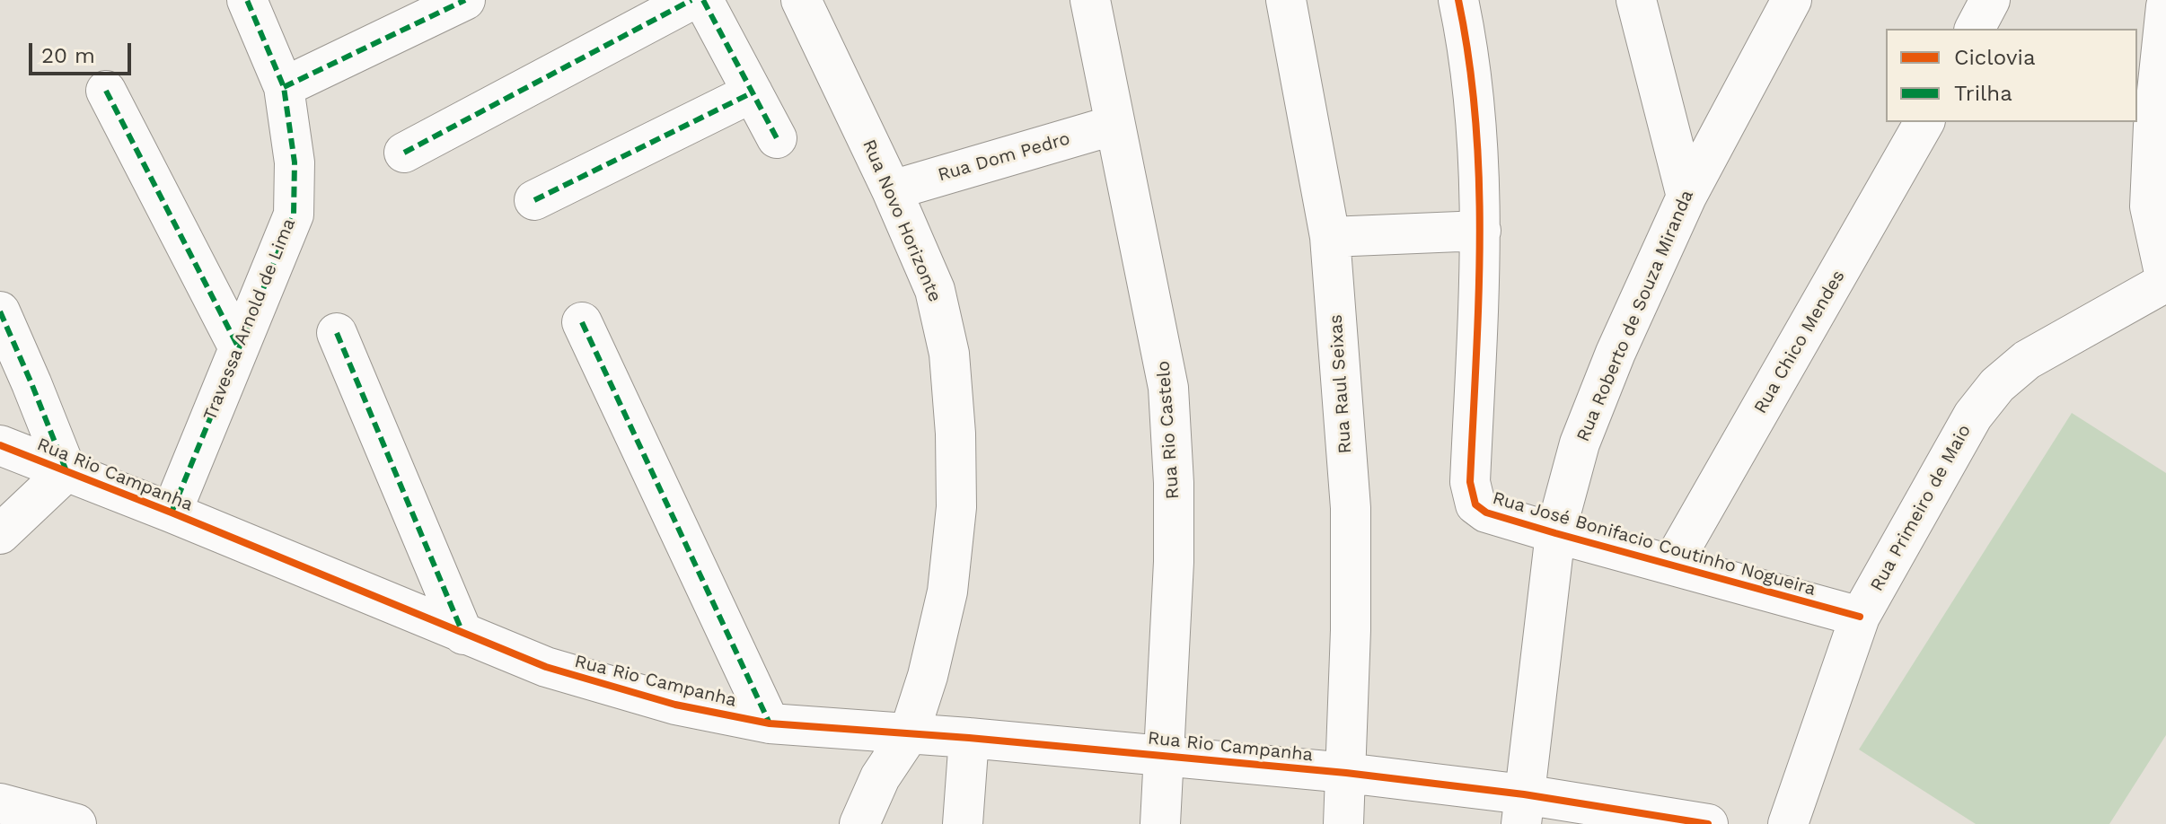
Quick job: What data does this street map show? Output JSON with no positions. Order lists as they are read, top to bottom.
{
  "streets": {
    "street": [
      "Rua Dom Pedro",
      "Rua Novo Horizonte",
      "Rua Roberto de Souza Miranda",
      "Travessa Arnold de Lima",
      "Rua Chico Mendes",
      "Rua Raul Seixas",
      "Rua Rio Castelo",
      "Rua Rio Campanha",
      "Rua Primeiro de Maio",
      "Rua José Bonifacio Coutinho Nogueira"
    ]
  },
  "crossings": [
    ["Rua Dom Pedro", "Rua Novo Horizonte"],
    ["Rua Dom Pedro", "Rua Rio Castelo"],
    ["Rua Novo Horizonte", "Rua Rio Campanha"],
    ["Rua Roberto de Souza Miranda", "Rua Rio Campanha"],
    ["Rua Roberto de Souza Miranda", "Rua José Bonifacio Coutinho Nogueira"],
    ["Travessa Arnold de Lima", "Rua Rio Campanha"],
    ["Rua Chico Mendes", "Rua José Bonifacio Coutinho Nogueira"],
    ["Rua Raul Seixas", "Rua Rio Campanha"],
    ["Rua Rio Castelo", "Rua Rio Campanha"],
    ["Rua Primeiro de Maio", "Rua José Bonifacio Coutinho Nogueira"]
  ],
  "legend": ["Ciclovia", "Trilha"],
  "scale_bar": "20 m"
}
